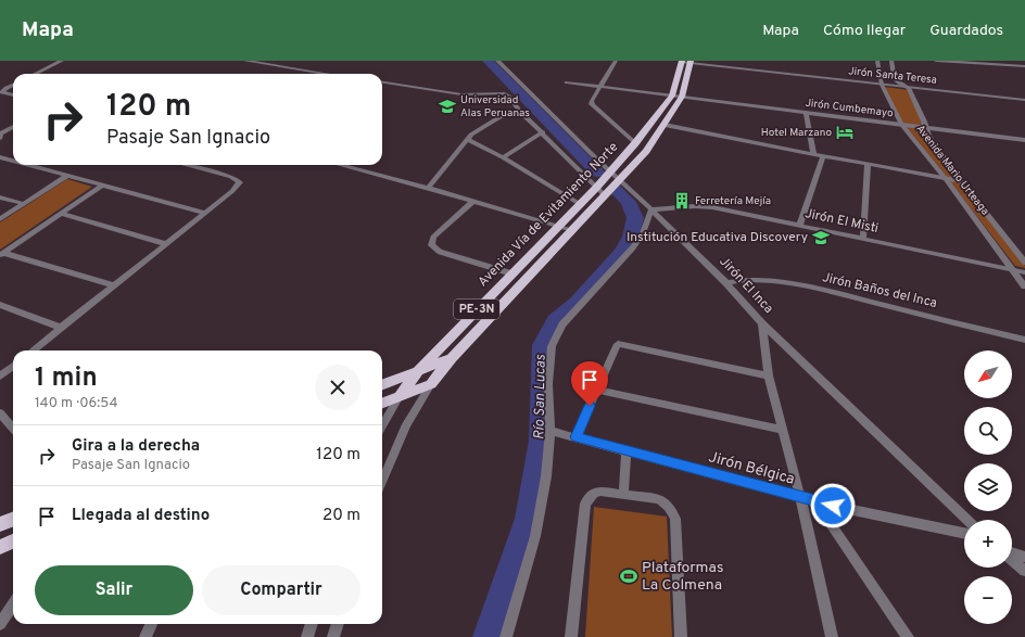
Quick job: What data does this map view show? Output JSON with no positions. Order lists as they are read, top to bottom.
{
  "streets": {
    "highway": ["Avenida Vía de Evitamiento Norte", "PE-3N"],
    "street": [
      "Jirón Santa Teresa",
      "Jirón Cumbemayo",
      "Avenida Mario Urteaga",
      "Jirón El Misti",
      "Jirón El Inca",
      "Jirón Baños del Inca",
      "Jirón Bélgica"
    ]
  },
  "crossings": [
    ["Jirón Santa Teresa", "Avenida Mario Urteaga"],
    ["Jirón Santa Teresa", "Avenida Vía de Evitamiento Norte"],
    ["Jirón Santa Teresa", "PE-3N"],
    ["Jirón Cumbemayo", "Avenida Mario Urteaga"],
    ["Jirón Cumbemayo", "Avenida Vía de Evitamiento Norte"],
    ["Jirón Cumbemayo", "PE-3N"],
    ["Avenida Mario Urteaga", "Jirón El Misti"],
    ["Avenida Vía de Evitamiento Norte", "Jirón El Inca"],
    ["Avenida Vía de Evitamiento Norte", "PE-3N"],
    ["Jirón El Misti", "Jirón El Inca"],
    ["Jirón El Inca", "Jirón Baños del Inca"]
  ],
  "water": ["Río San Lucas"],
  "places": {
    "school or university": ["Universidad Alas Peruanas", "Institución Educativa Discovery"],
    "hotel": ["Hotel Marzano"],
    "building": ["Ferretería Mejía"],
    "sports": ["Plataformas La Colmena"]
  },
  "north": "bottom left",
  "page": {
    "header": "Mapa",
    "nav": ["Mapa", "Cómo llegar", "Guardados"],
    "turn": ["120 m", "Pasaje San Ignacio"],
    "map_buttons": ["+", "−"],
    "heading": ["1 min", "140 m · 06:54"],
    "list": [
      {
        "name": "Gira a la derecha",
        "note": "Pasaje San Ignacio",
        "value": "120 m"
      },
      {
        "name": "Llegada al destino",
        "value": "20 m"
      }
    ],
    "buttons": ["Salir", "Compartir"]
  }
}
